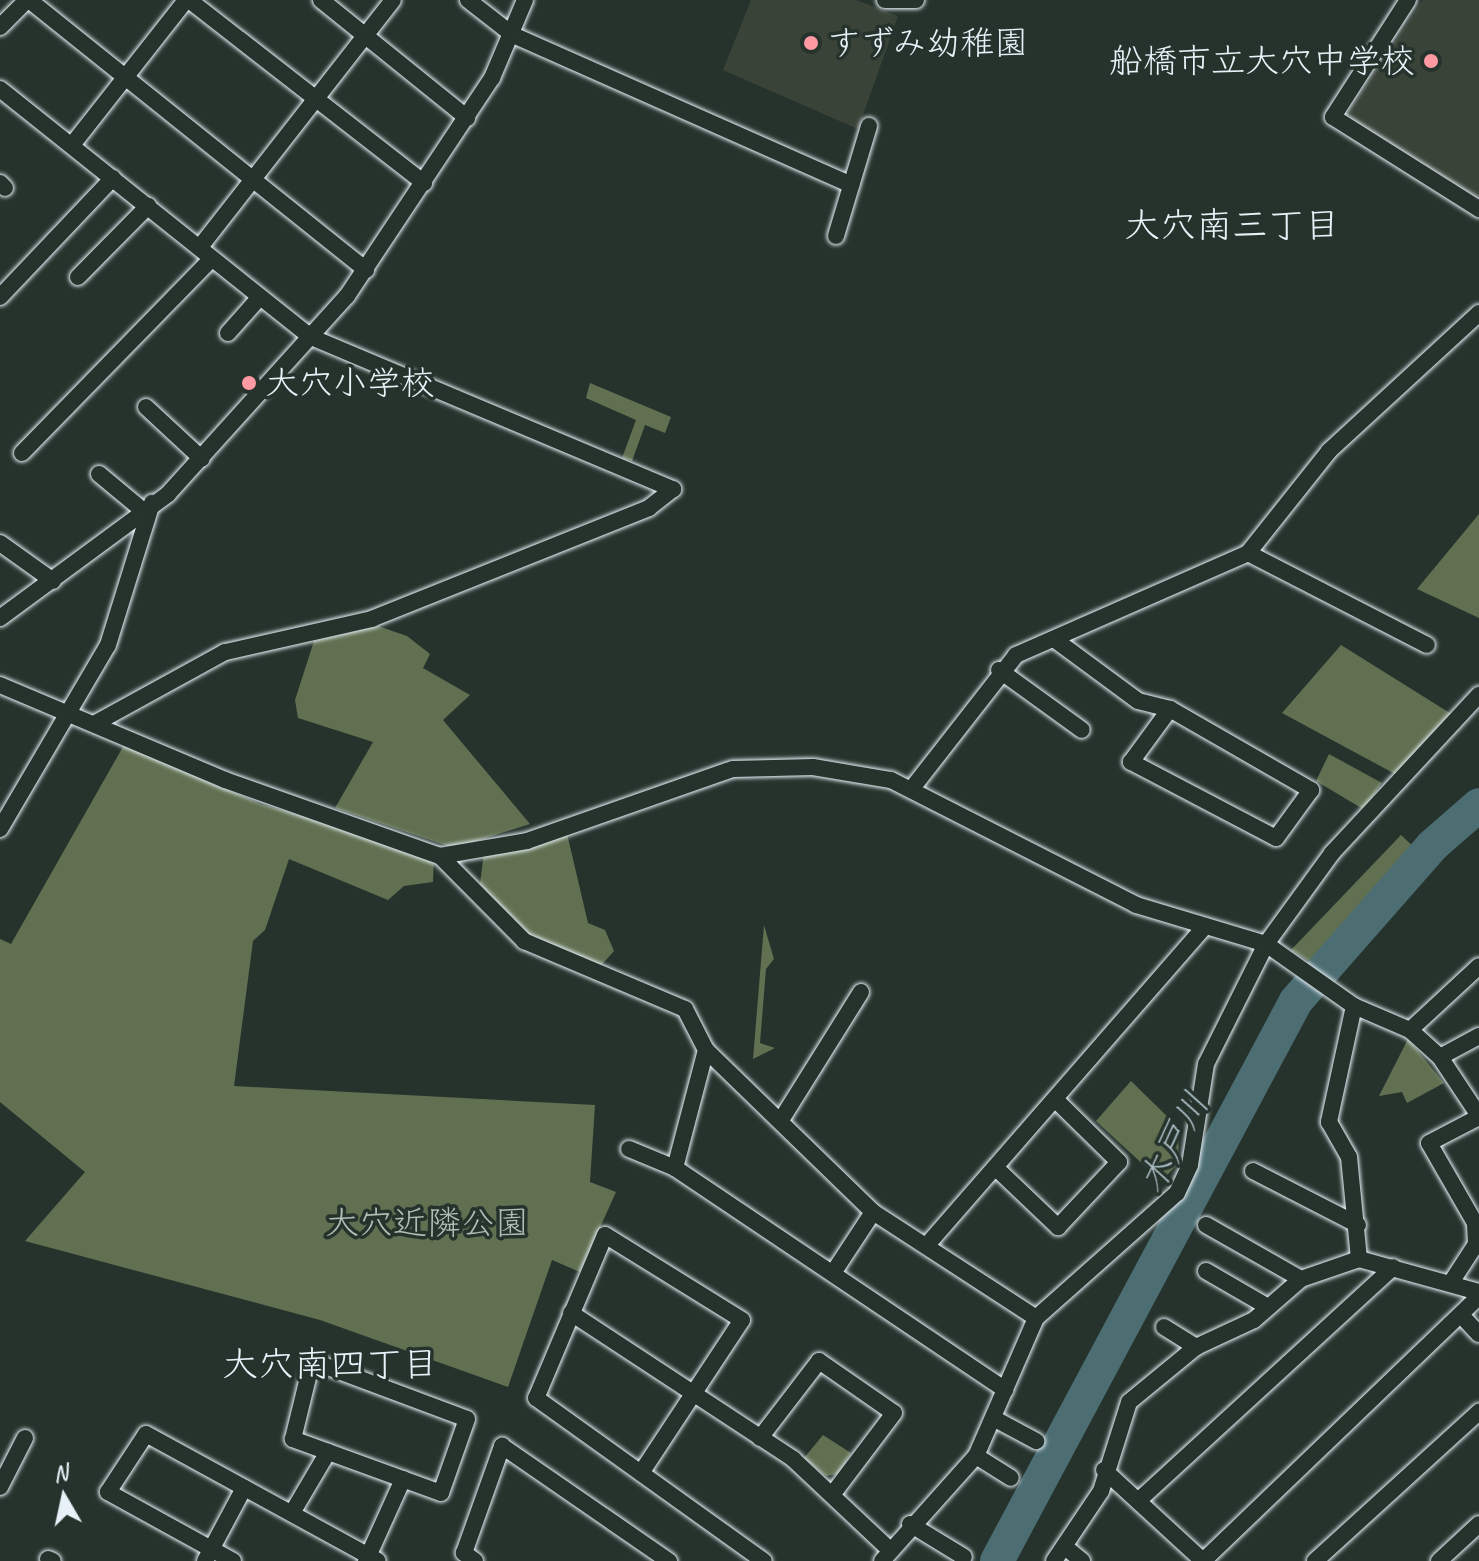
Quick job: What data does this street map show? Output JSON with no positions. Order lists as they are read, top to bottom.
{
  "districts": ["大穴南三丁目", "大穴南四丁目"],
  "water": ["木戸川"],
  "parks": ["大穴近隣公園"],
  "places": ["すずみ幼稚園", "船橋市立大穴中学校", "大穴小学校"],
  "north": "top"
}
